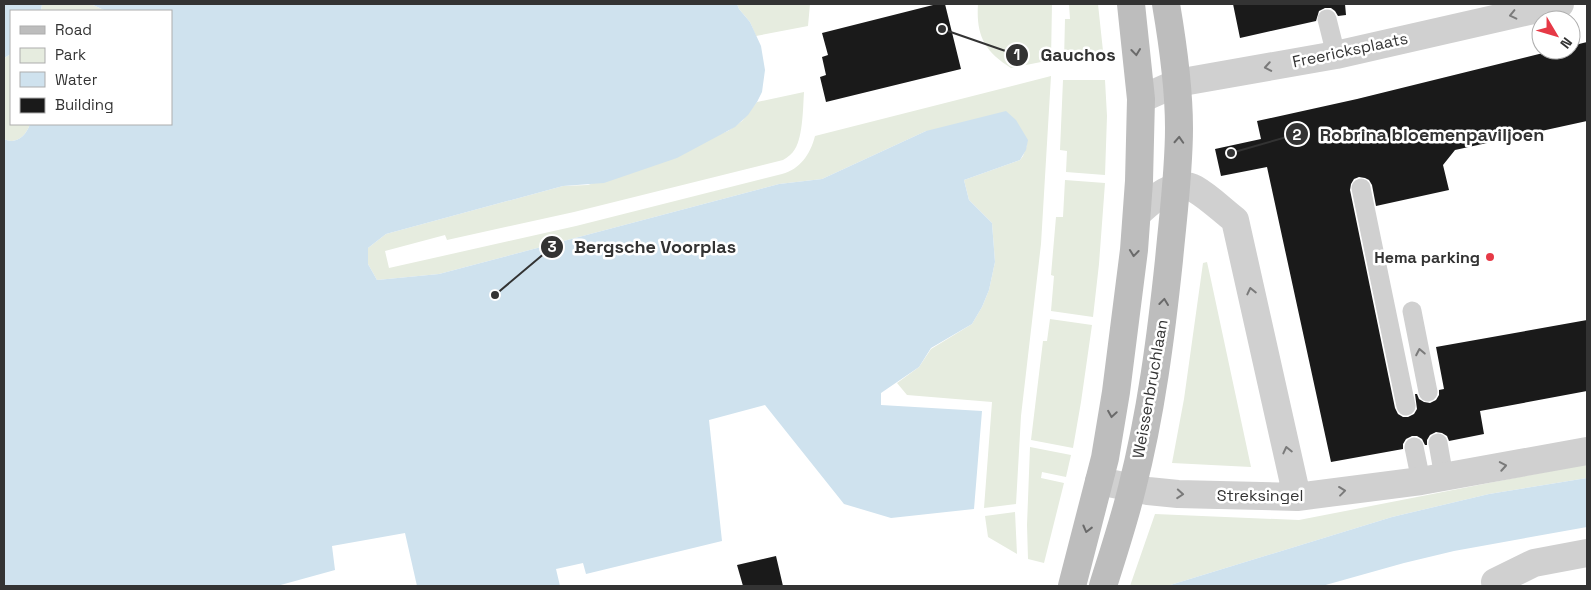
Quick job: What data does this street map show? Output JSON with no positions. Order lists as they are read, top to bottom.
{
  "streets": {
    "street": ["Freericksplaats", "Weissenbruchlaan", "Streksingel"]
  },
  "crossings": [
    ["Freericksplaats", "Weissenbruchlaan"],
    ["Weissenbruchlaan", "Streksingel"]
  ],
  "one_way": ["Freericksplaats", "Streksingel"],
  "places": [
    "Gauchos",
    "Robrina bloemenpaviljoen",
    "Hema parking",
    "Bergsche Voorplas"
  ],
  "legend": [
    "Road",
    "Park",
    "Water",
    "Building"
  ],
  "north": "bottom right"
}
